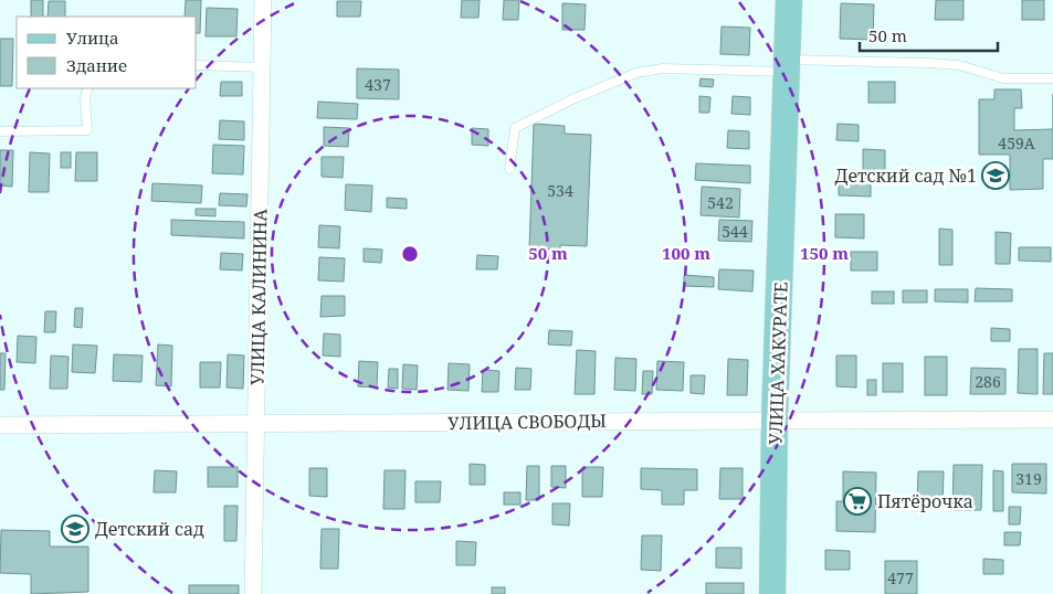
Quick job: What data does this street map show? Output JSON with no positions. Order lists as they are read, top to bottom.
{
  "streets": {
    "main road": ["УЛИЦА ХАКУРАТЕ"],
    "street": ["УЛИЦА КАЛИНИНА", "УЛИЦА СВОБОДЫ"]
  },
  "crossings": [
    ["УЛИЦА КАЛИНИНА", "УЛИЦА СВОБОДЫ"],
    ["УЛИЦА ХАКУРАТЕ", "УЛИЦА СВОБОДЫ"]
  ],
  "places": {
    "school or university": ["Детский сад №1", "Детский сад"],
    "supermarket": ["Пятёрочка"]
  },
  "house_numbers": [
    "437",
    "459А",
    "534",
    "542",
    "544",
    "286",
    "319",
    "477"
  ],
  "legend": ["Улица", "Здание"],
  "scale_bar": "50 m",
  "rings": ["50 m", "100 m", "150 m"]
}
